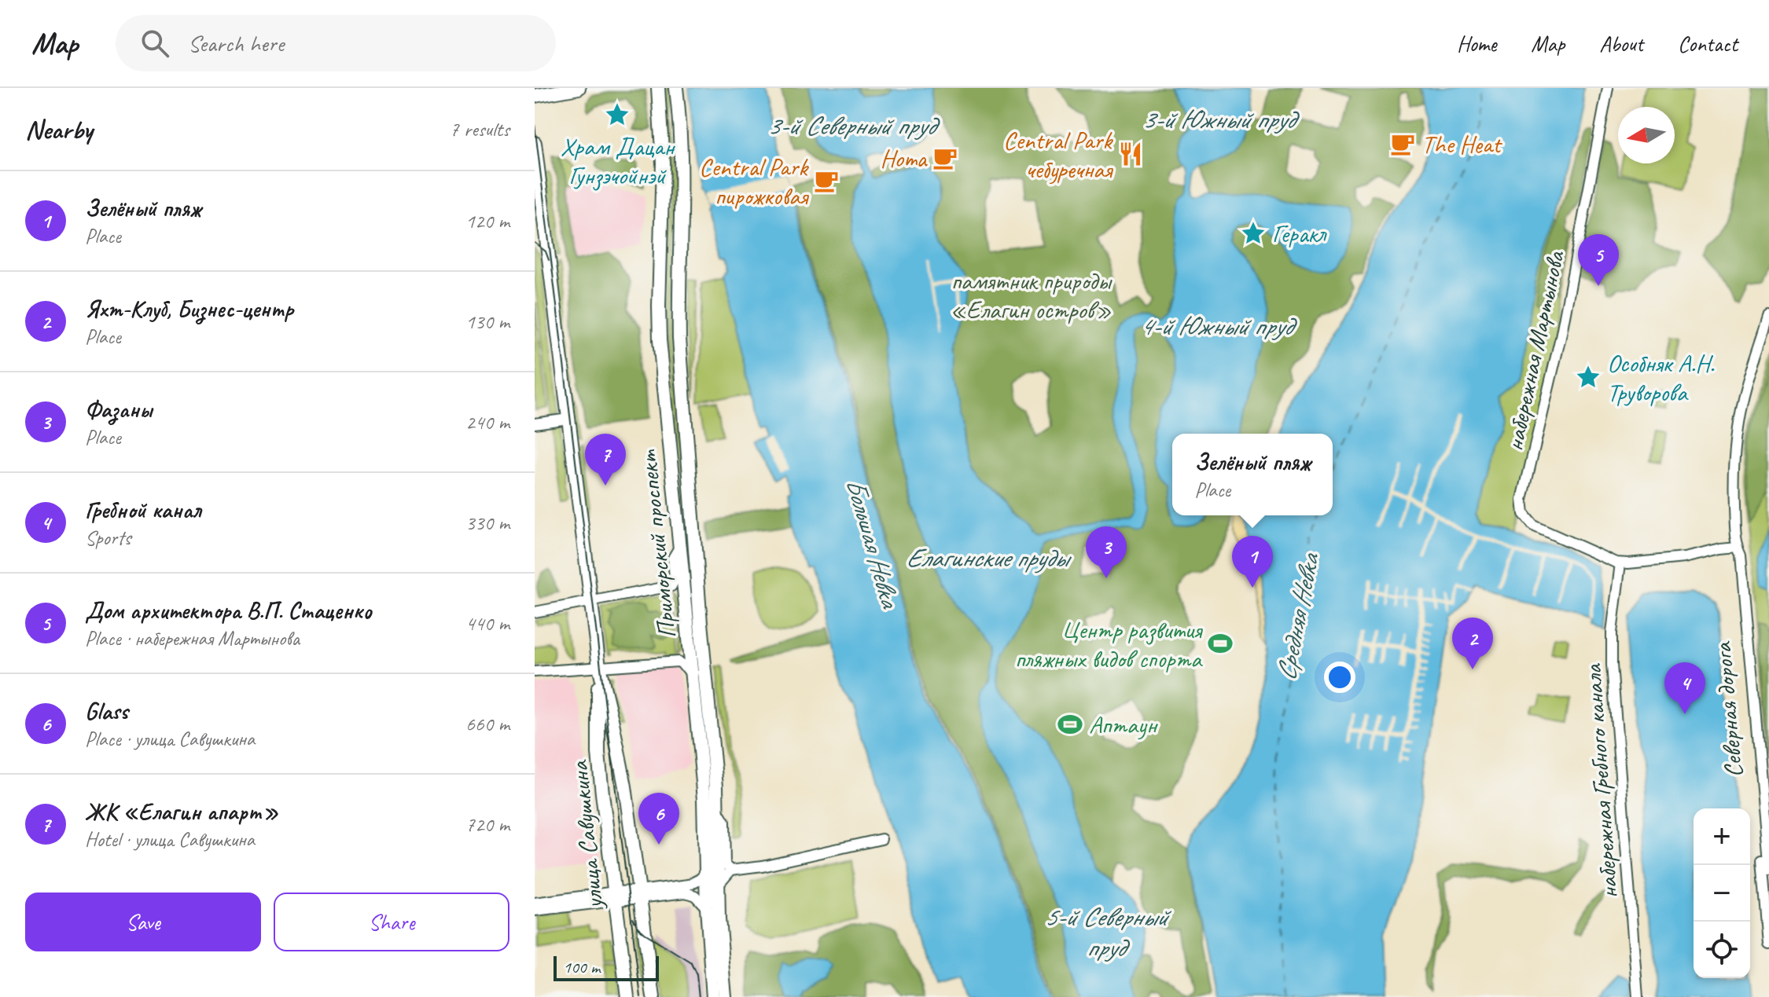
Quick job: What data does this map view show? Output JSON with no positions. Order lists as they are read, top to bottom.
{
  "streets": {
    "main road": ["Приморский проспект", "улица Савушкина"],
    "street": ["набережная Мартынова", "Северная дорога", "набережная Гребного канала"]
  },
  "crossings": [
    ["набережная Мартынова", "набережная Гребного канала"]
  ],
  "water": [
    "3-й Южный пруд",
    "3-й Северный пруд",
    "4-й Южный пруд",
    "Большая Невка",
    "Елагинские пруды",
    "Средняя Невка",
    "5-й Северный пруд"
  ],
  "parks": ["памятник природы «Елагин остров»"],
  "places": {
    "place": ["Храм Дацан Гунзэчойнэй", "Геракл", "Особняк А.Н. Труворова"],
    "cafe": ["The Heat", "Нота", "Central Park пирожковая"],
    "restaurant": ["Central Park чебуречная"],
    "sports": ["Центр развития пляжных видов спорта", "Аптаун"]
  },
  "scale_bar": "100 m",
  "north": "left",
  "page": {
    "header": "Map",
    "search": "Search here",
    "nav": [
      "Home",
      "Map",
      "About",
      "Contact"
    ],
    "heading": ["Nearby", "7 results"],
    "list": [
      {
        "mark": "1",
        "name": "Зелёный пляж",
        "note": "Place",
        "value": "120 m"
      },
      {
        "mark": "2",
        "name": "Яхт-Клуб, Бизнес-центр",
        "note": "Place",
        "value": "130 m"
      },
      {
        "mark": "3",
        "name": "Фазаны",
        "note": "Place",
        "value": "240 m"
      },
      {
        "mark": "4",
        "name": "Гребной канал",
        "note": "Sports",
        "value": "330 m"
      },
      {
        "mark": "5",
        "name": "Дом архитектора В.П. Стаценко",
        "note": "Place · набережная Мартынова",
        "value": "440 m"
      },
      {
        "mark": "6",
        "name": "Glass",
        "note": "Place · улица Савушкина",
        "value": "660 m"
      },
      {
        "mark": "7",
        "name": "ЖК «Елагин апарт»",
        "note": "Hotel · улица Савушкина",
        "value": "720 m"
      }
    ],
    "pins": [
      "5",
      "7",
      "3",
      "1",
      "2",
      "4",
      "6"
    ],
    "popup": ["Зелёный пляж", "Place"],
    "map_buttons": ["+", "−"],
    "buttons": ["Save", "Share"],
    "scale": "100 m"
  }
}
